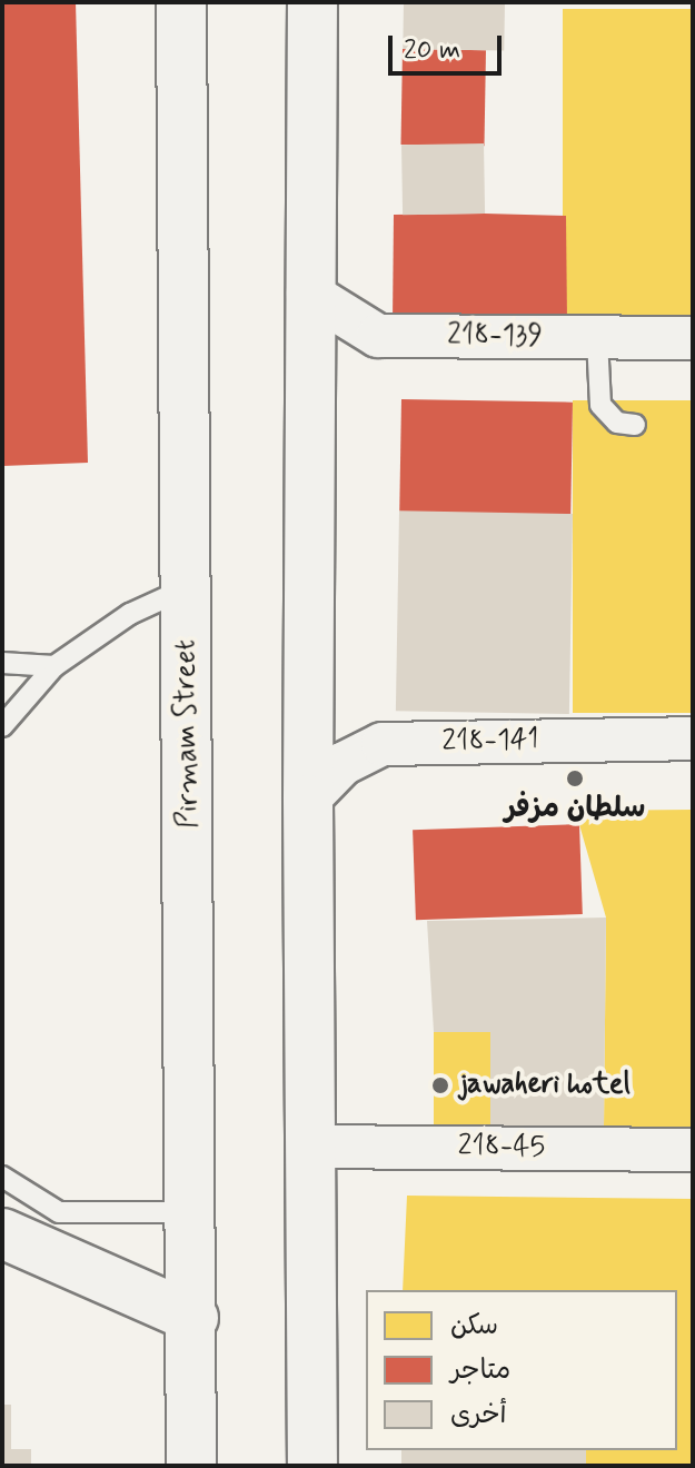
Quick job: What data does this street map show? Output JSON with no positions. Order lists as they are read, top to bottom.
{
  "streets": {
    "main road": ["Pirmam Street"],
    "street": ["218-139", "218-141", "218-45"]
  },
  "places": ["سلطان مزفر", "jawaheri hotel"],
  "legend": ["سكن", "متاجر", "أخرى"],
  "scale_bar": "20 m"
}
